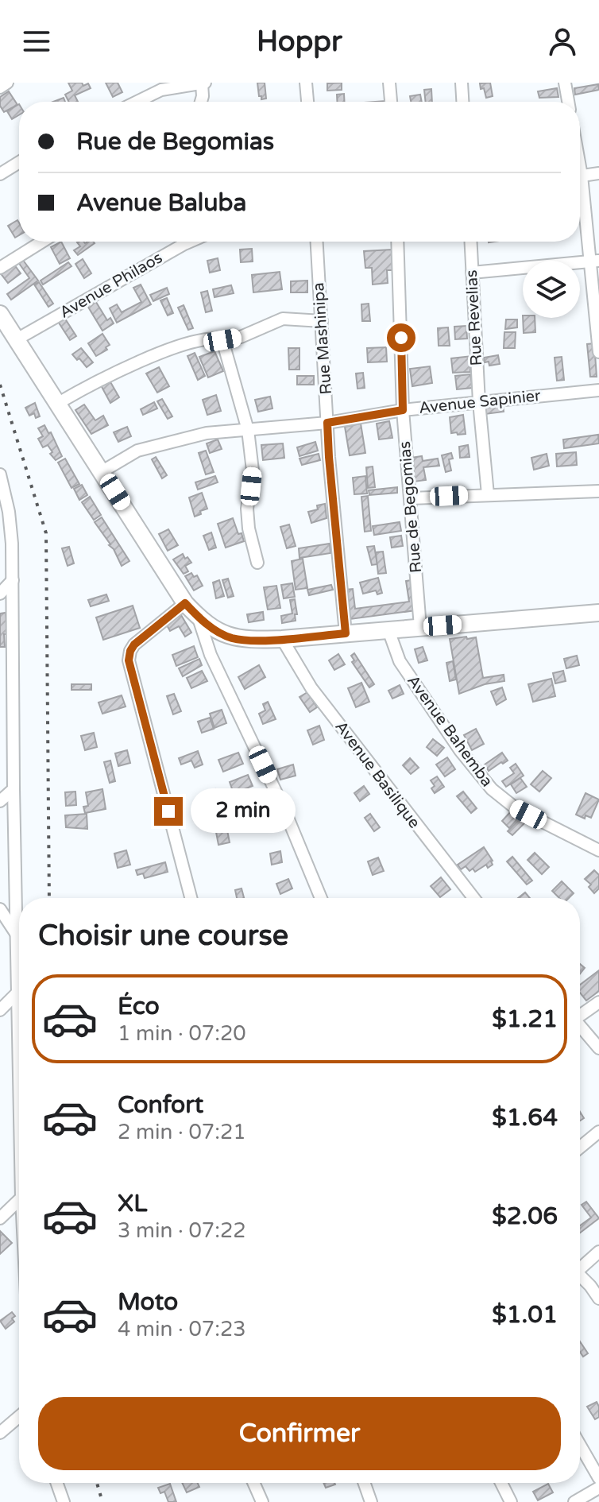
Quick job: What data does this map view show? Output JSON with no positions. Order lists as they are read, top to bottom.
{
  "streets": {
    "street": [
      "Avenue Philaos",
      "Rue Revelias",
      "Rue Mashinipa",
      "Avenue Sapinier",
      "Rue de Begomias",
      "Avenue Bahemba",
      "Avenue Basilique"
    ]
  },
  "crossings": [
    ["Rue Revelias", "Avenue Sapinier"],
    ["Rue Mashinipa", "Avenue Sapinier"],
    ["Avenue Sapinier", "Rue de Begomias"]
  ],
  "page": {
    "header": "Hoppr",
    "banner": ["Rue de Begomias", "Avenue Baluba"],
    "bubble": "2 min",
    "heading": "Choisir une course",
    "list": [
      {
        "name": "Éco",
        "note": "1 min · 07:20",
        "value": "$1.21"
      },
      {
        "name": "Confort",
        "note": "2 min · 07:21",
        "value": "$1.64"
      },
      {
        "name": "XL",
        "note": "3 min · 07:22",
        "value": "$2.06"
      },
      {
        "name": "Moto",
        "note": "4 min · 07:23",
        "value": "$1.01"
      }
    ],
    "buttons": "Confirmer"
  }
}
